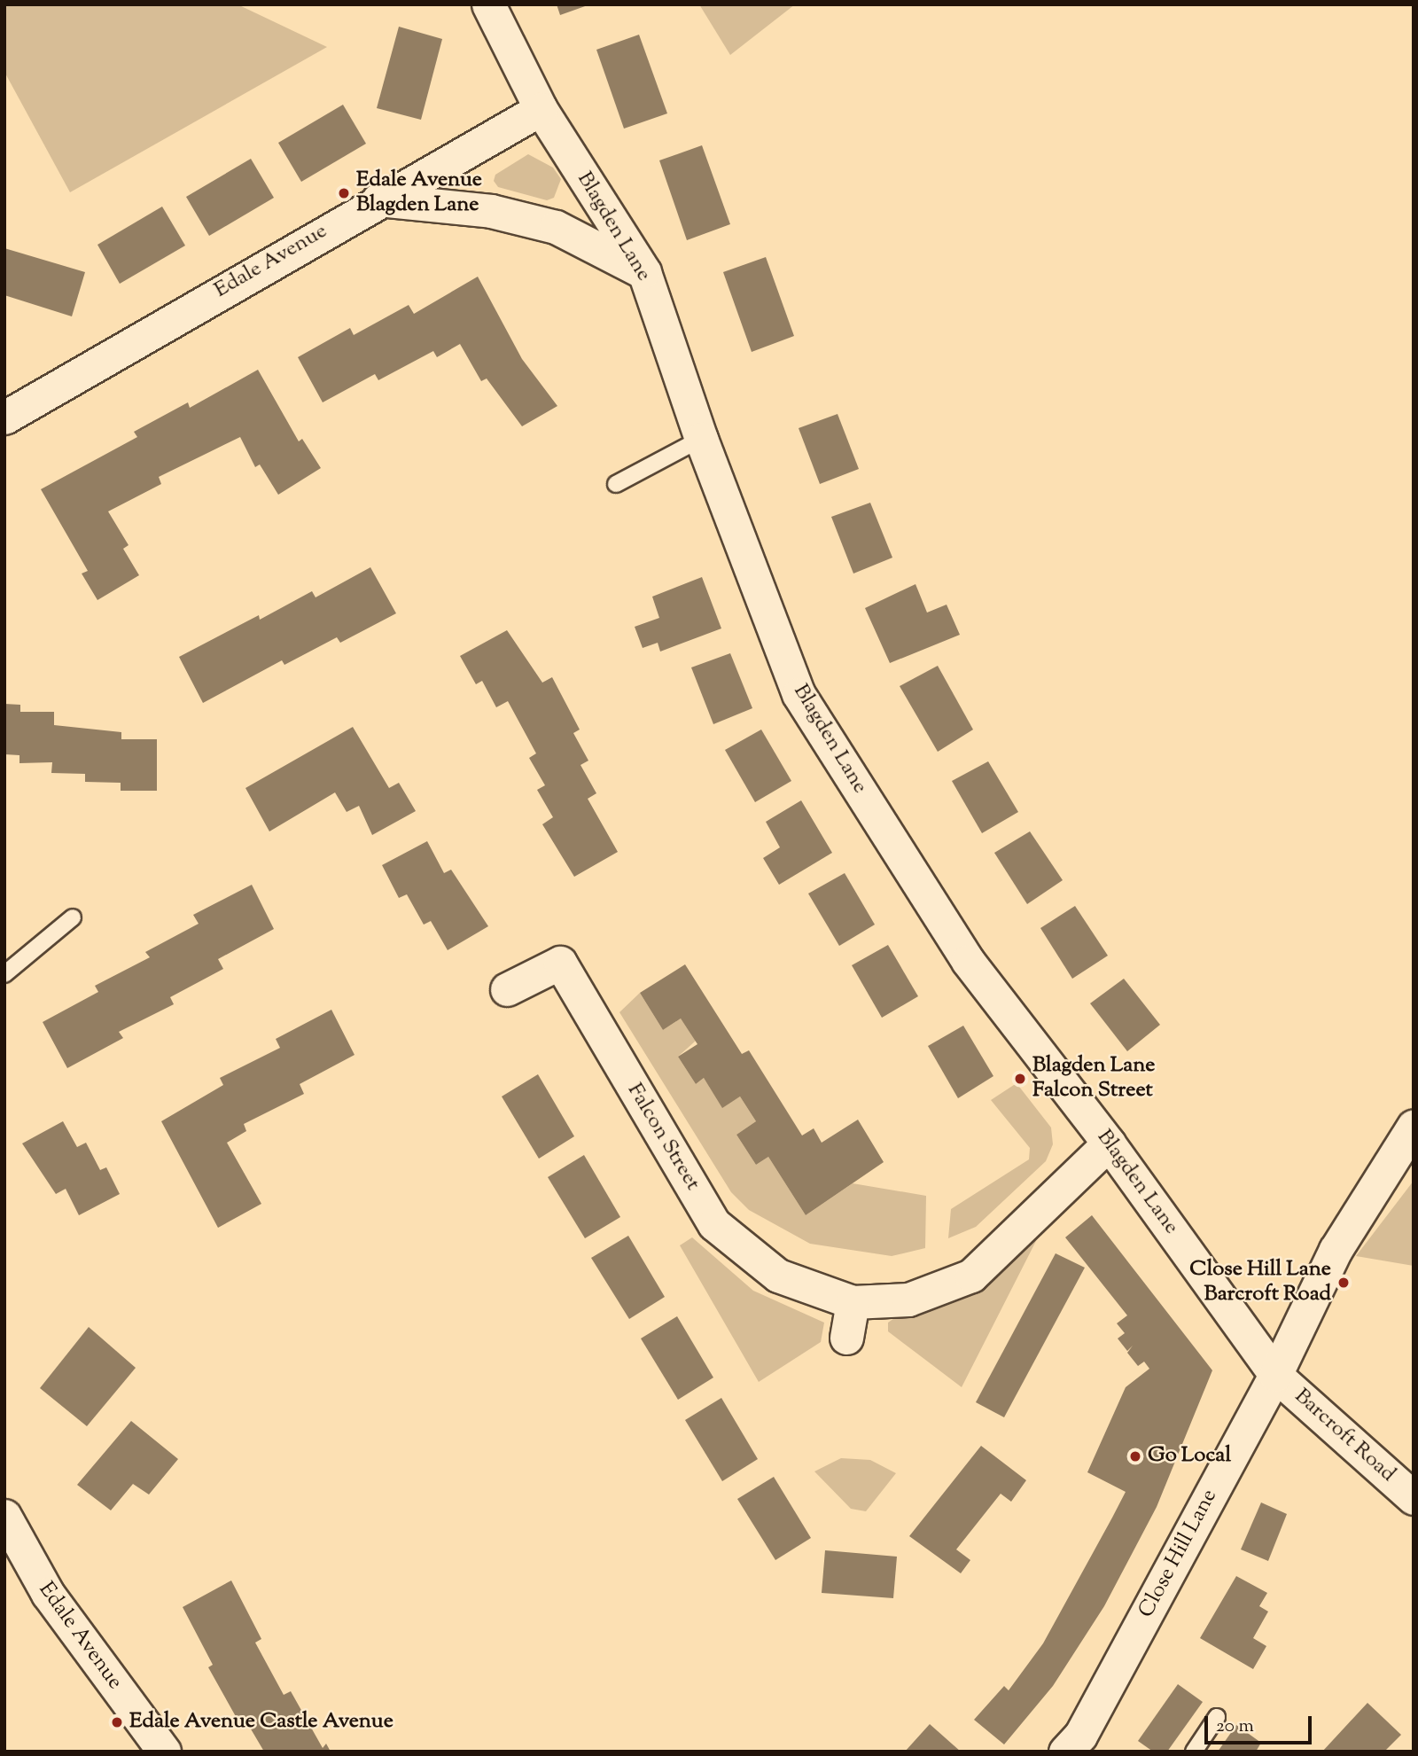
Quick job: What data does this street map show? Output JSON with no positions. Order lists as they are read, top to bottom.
{
  "streets": {
    "street": [
      "Blagden Lane",
      "Edale Avenue",
      "Falcon Street",
      "Barcroft Road",
      "Close Hill Lane"
    ]
  },
  "crossings": [
    ["Blagden Lane", "Edale Avenue"],
    ["Blagden Lane", "Falcon Street"],
    ["Blagden Lane", "Barcroft Road"],
    ["Blagden Lane", "Close Hill Lane"],
    ["Barcroft Road", "Close Hill Lane"]
  ],
  "places": [
    "Edale Avenue Blagden Lane",
    "Blagden Lane Falcon Street",
    "Close Hill Lane Barcroft Road",
    "Go Local",
    "Edale Avenue Castle Avenue"
  ],
  "scale_bar": "20 m"
}
